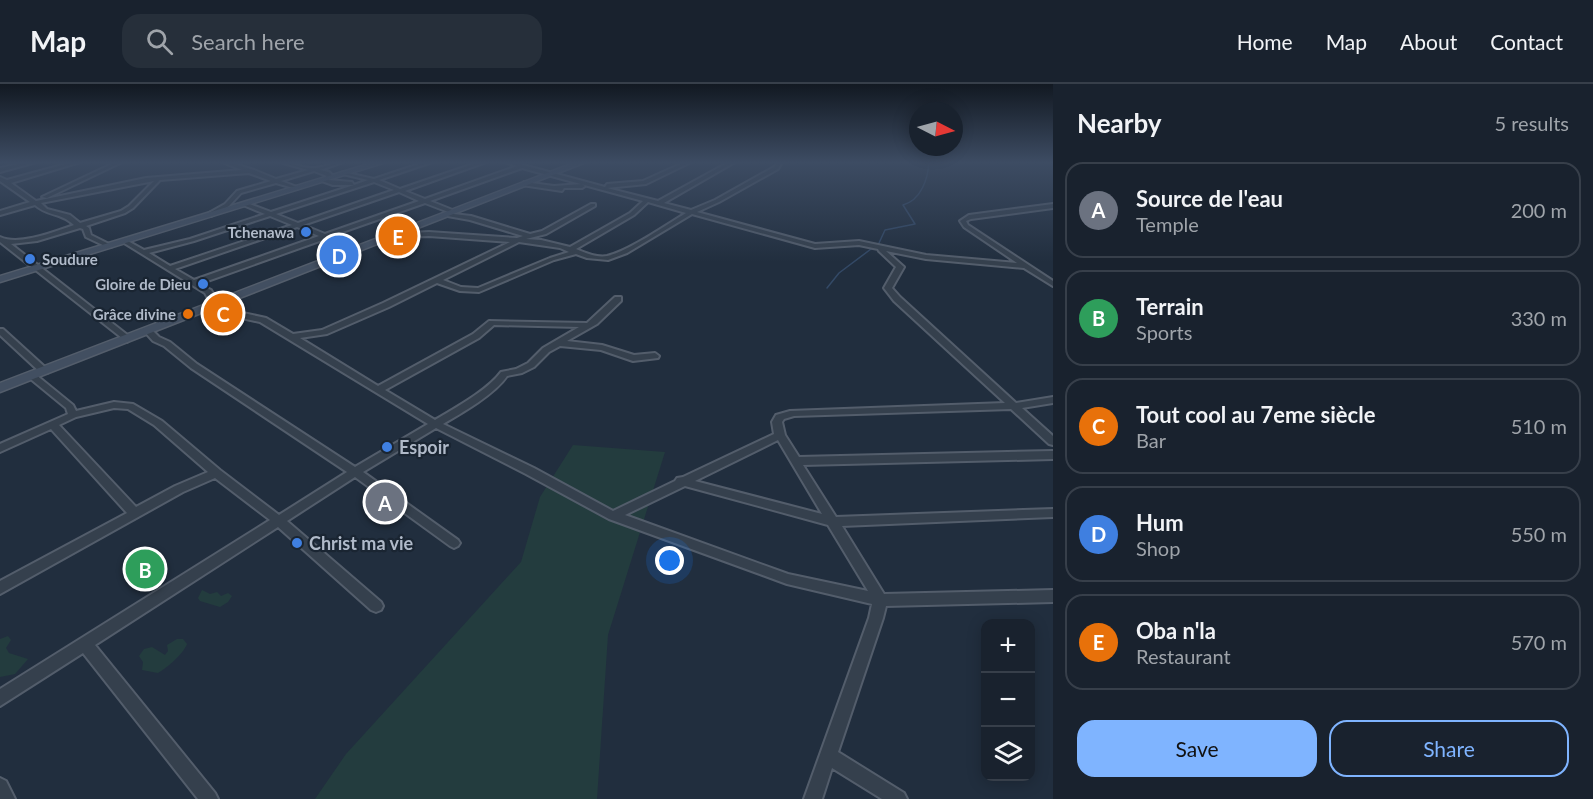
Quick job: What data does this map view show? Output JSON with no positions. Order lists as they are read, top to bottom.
{
  "places": [
    "Tchenawa",
    "Soudure",
    "Gloire de Dieu",
    "Grâce divine",
    "Espoir",
    "Christ ma vie"
  ],
  "north": "right",
  "page": {
    "header": "Map",
    "search": "Search here",
    "nav": [
      "Home",
      "Map",
      "About",
      "Contact"
    ],
    "heading": ["Nearby", "5 results"],
    "list": [
      {
        "mark": "A",
        "name": "Source de l'eau",
        "note": "Temple",
        "value": "200 m"
      },
      {
        "mark": "B",
        "name": "Terrain",
        "note": "Sports",
        "value": "330 m"
      },
      {
        "mark": "C",
        "name": "Tout cool au 7eme siècle",
        "note": "Bar",
        "value": "510 m"
      },
      {
        "mark": "D",
        "name": "Hum",
        "note": "Shop",
        "value": "550 m"
      },
      {
        "mark": "E",
        "name": "Oba n'la",
        "note": "Restaurant",
        "value": "570 m"
      }
    ],
    "pins": [
      "E",
      "D",
      "C",
      "A",
      "B"
    ],
    "map_buttons": ["+", "−"],
    "buttons": ["Save", "Share"]
  }
}
